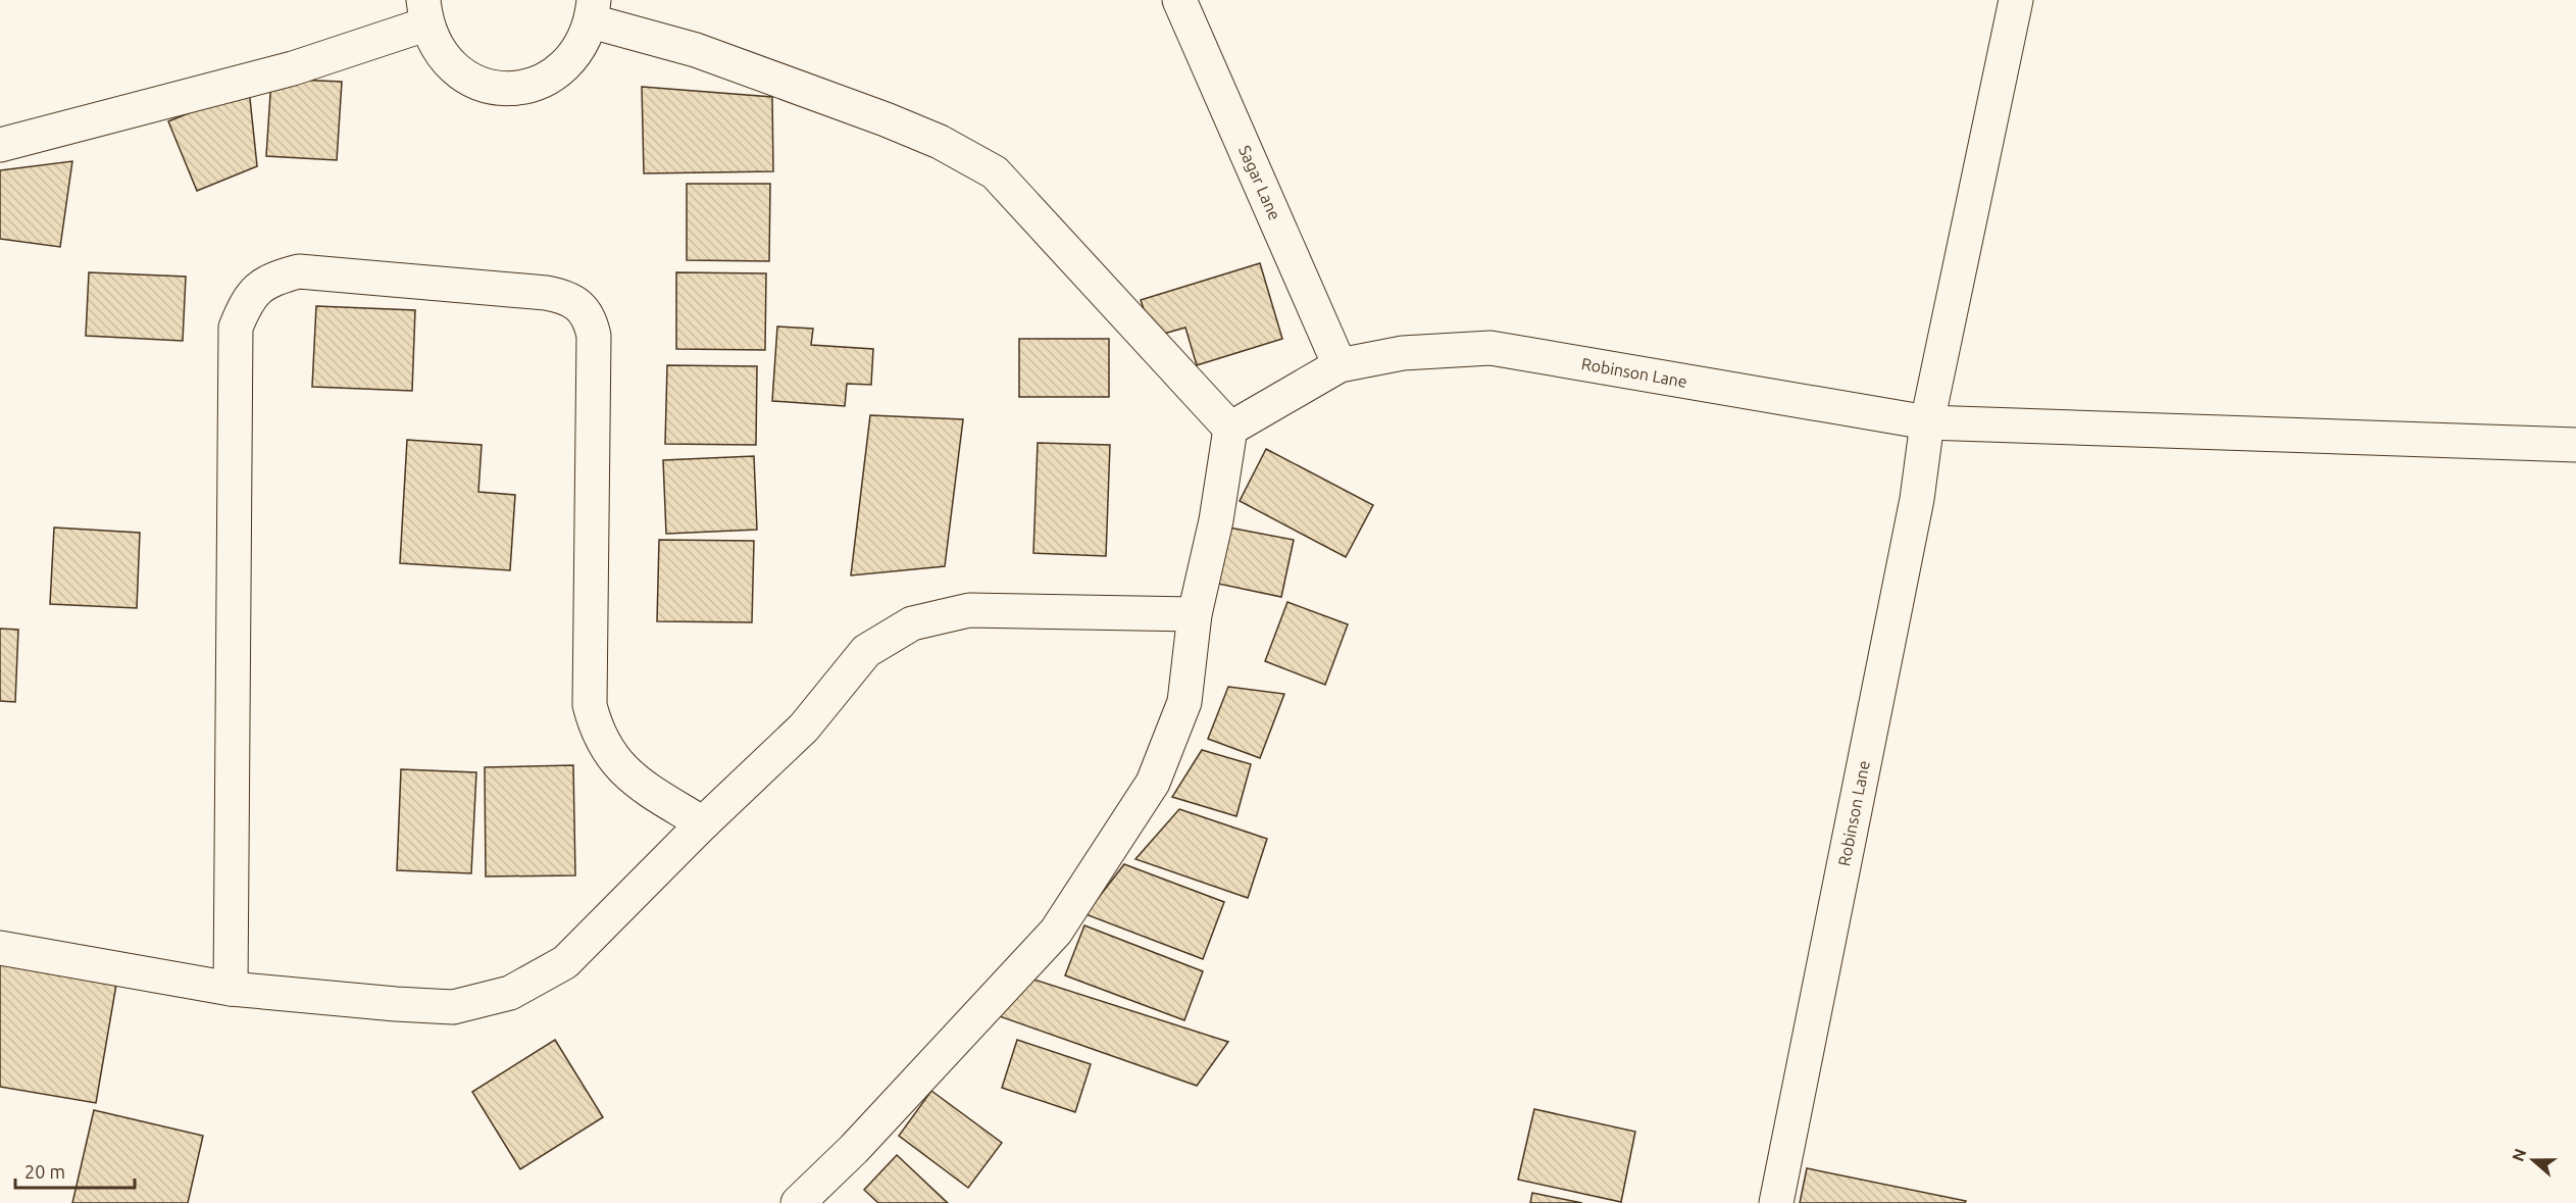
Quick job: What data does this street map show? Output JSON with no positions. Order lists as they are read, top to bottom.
{
  "streets": {
    "street": ["Sagar Lane", "Robinson Lane"]
  },
  "crossings": [
    ["Sagar Lane", "Robinson Lane"]
  ],
  "scale_bar": "20 m",
  "north": "left"
}
